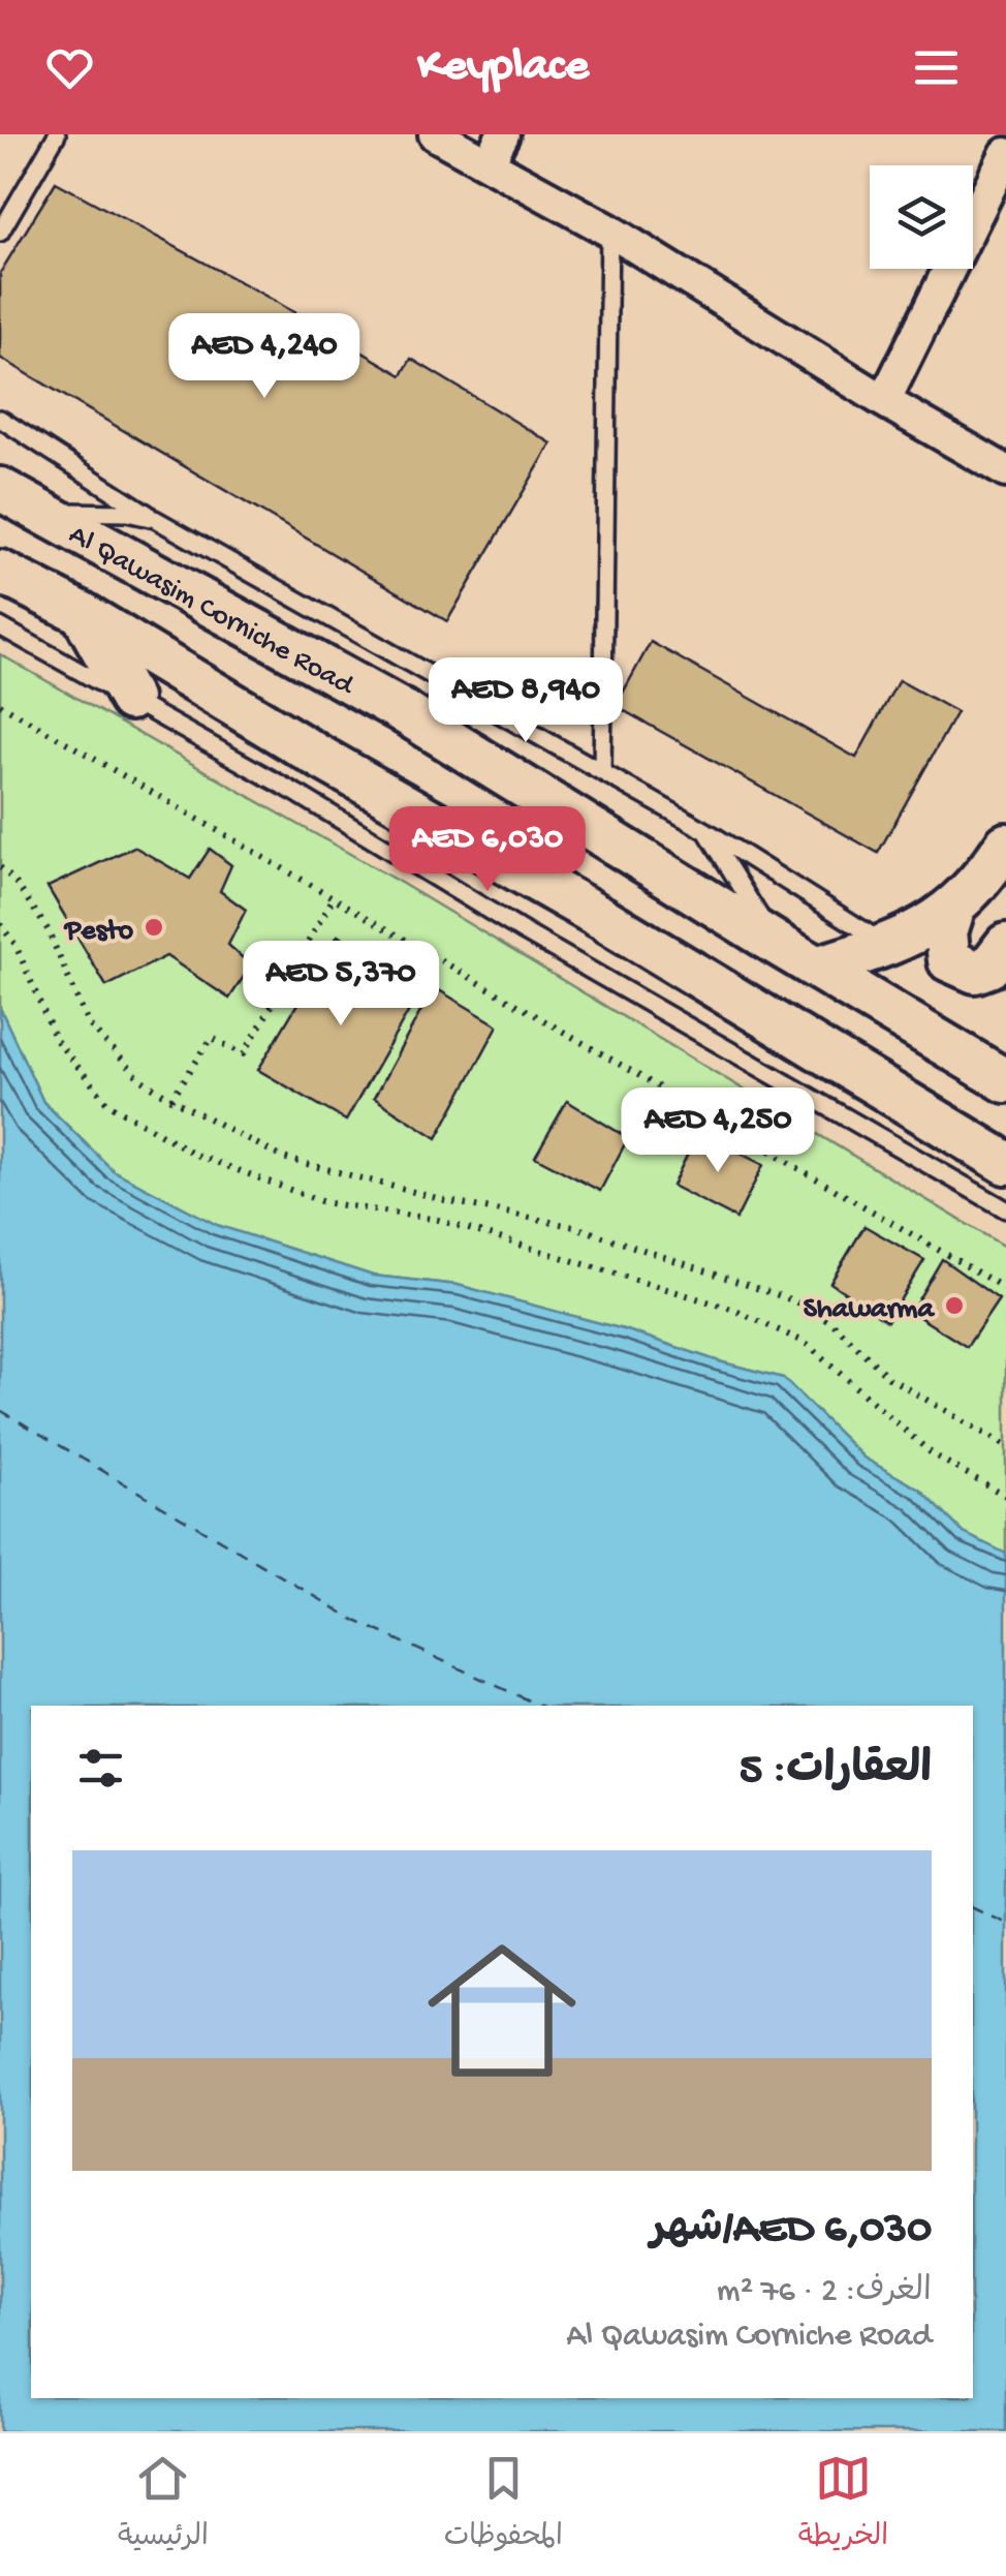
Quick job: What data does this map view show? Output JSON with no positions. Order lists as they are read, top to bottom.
{
  "streets": {
    "main road": ["Al Qawasim Corniche Road"]
  },
  "places": ["Pesto", "Shawarma"],
  "page": {
    "header": "Keyplace",
    "price": [
      "AED 4,240",
      "AED 8,940",
      "AED 6,030",
      "AED 5,370",
      "AED 4,250"
    ],
    "heading": "العقارات: 5",
    "list": [
      {
        "name": "AED 6,030/شهر",
        "note": "الغرف: 2 · 76 m² · Al Qawasim Corniche Road"
      }
    ],
    "tabs": ["الخريطة", "المحفوظات", "الرئيسية"]
  }
}
